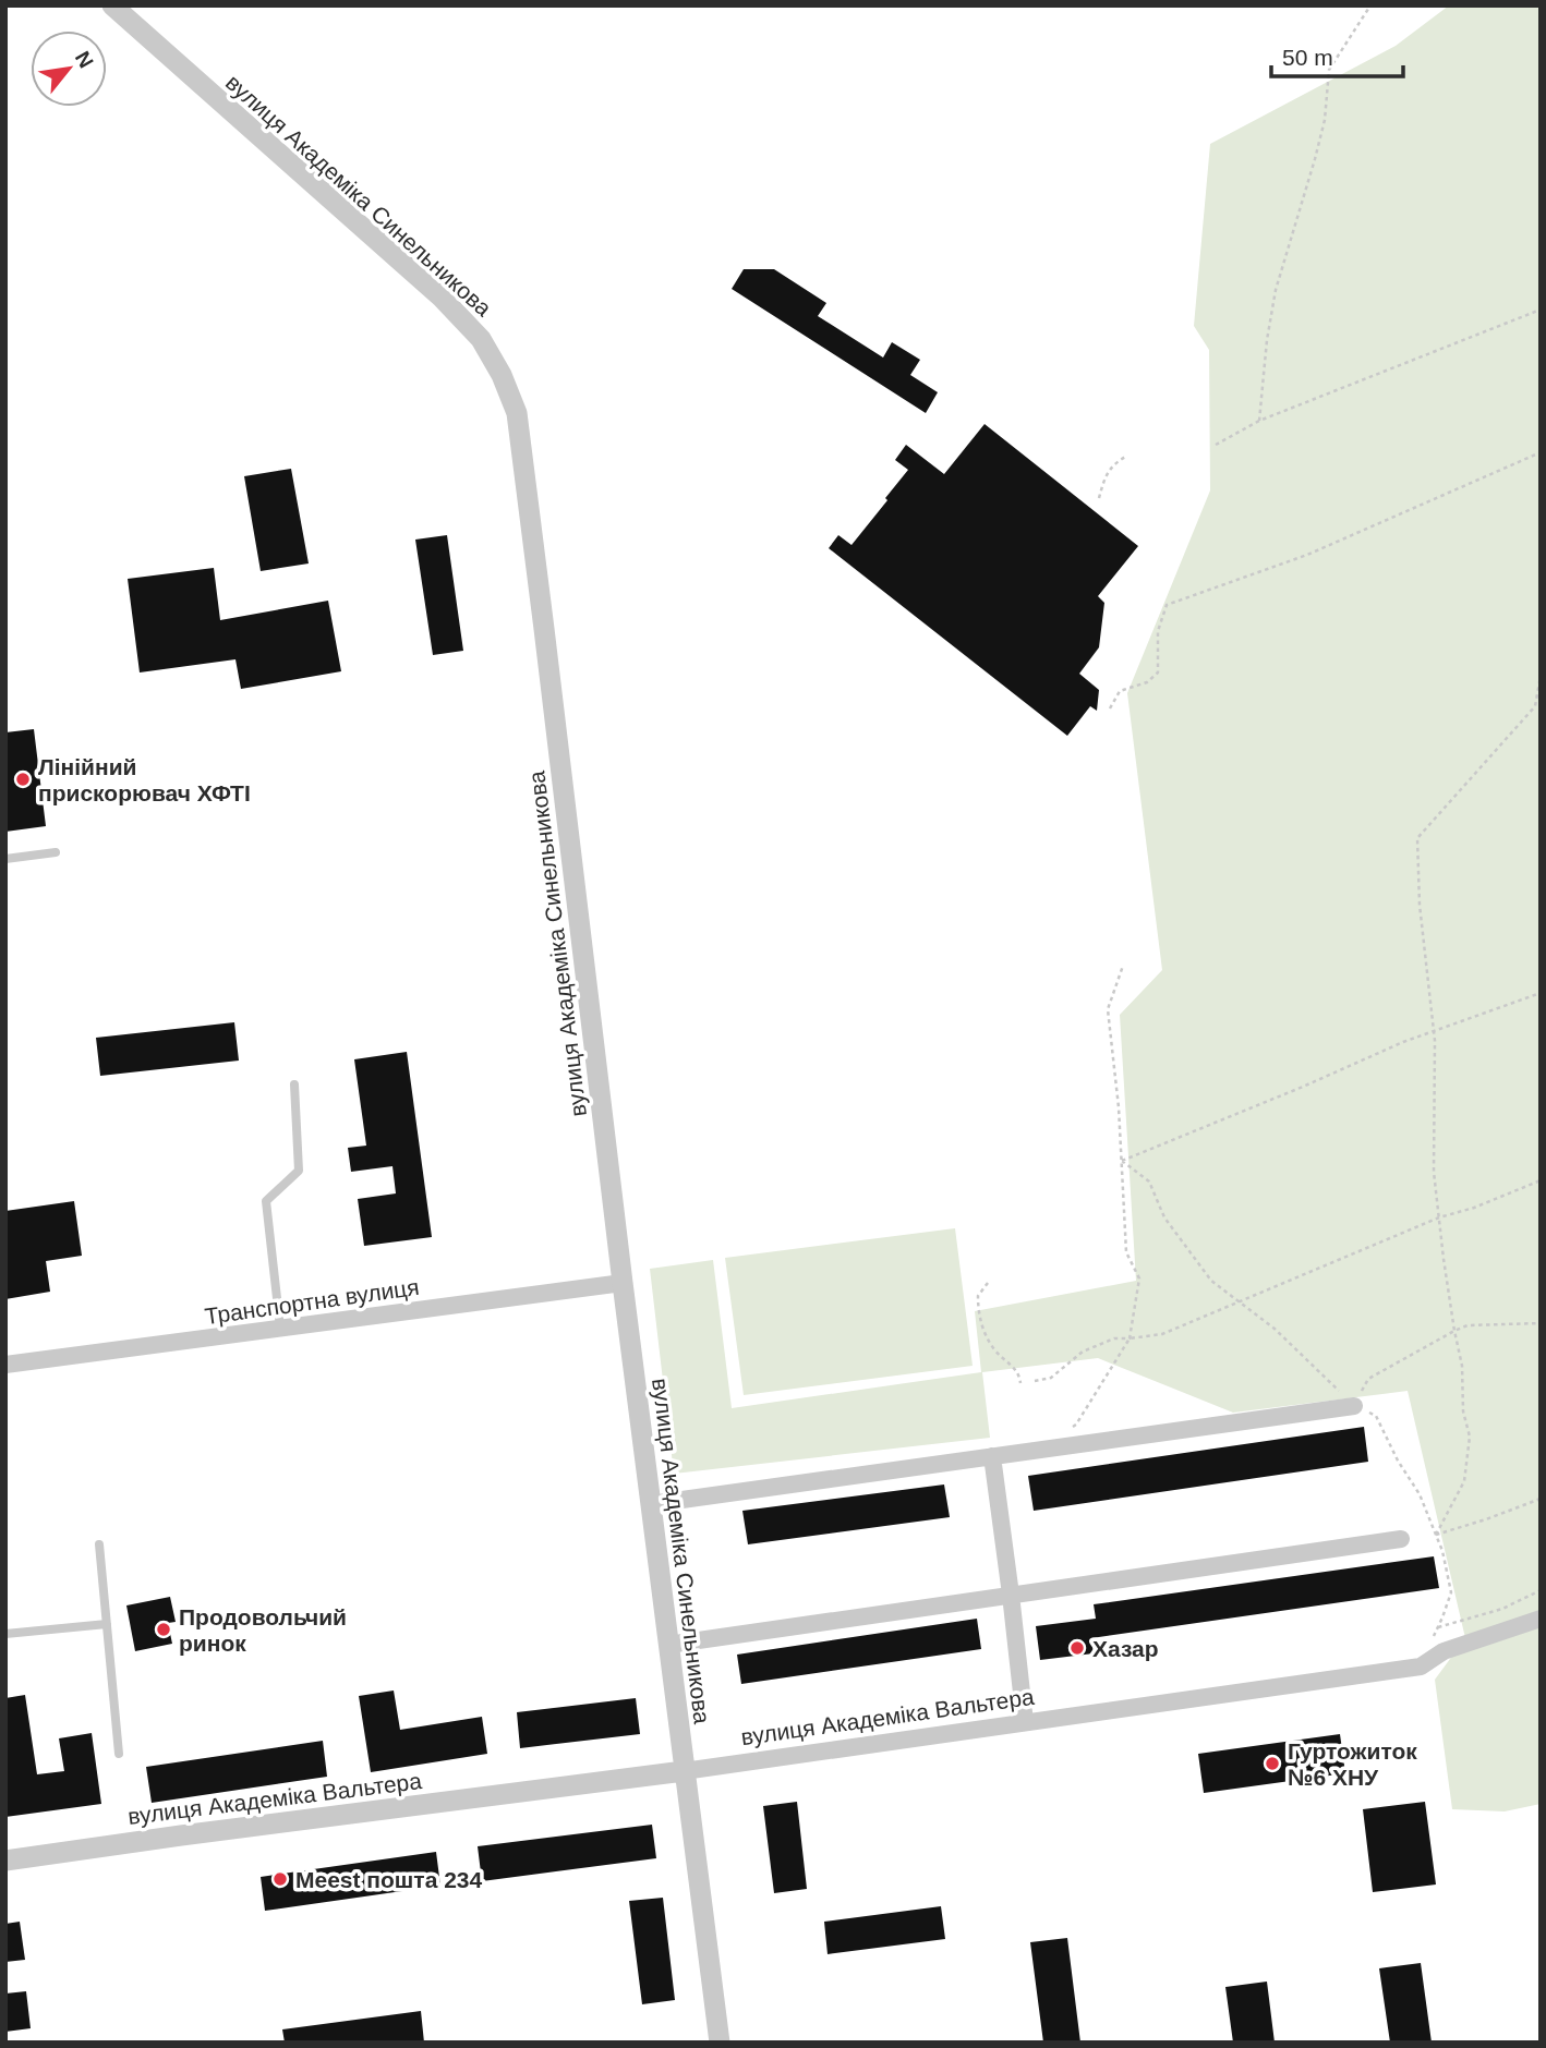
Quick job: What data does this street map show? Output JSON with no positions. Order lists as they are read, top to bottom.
{
  "streets": {
    "street": ["вулиця Академіка Синельникова", "Транспортна вулиця", "вулиця Академіка Вальтера"]
  },
  "crossings": [
    ["вулиця Академіка Синельникова", "Транспортна вулиця"],
    ["вулиця Академіка Синельникова", "вулиця Академіка Вальтера"]
  ],
  "places": [
    "Лінійний прискорювач ХФТІ",
    "Продовольчий ринок",
    "Хазар",
    "Гуртожиток №6 ХНУ",
    "Meest пошта 234"
  ],
  "scale_bar": "50 m",
  "north": "top right"
}
